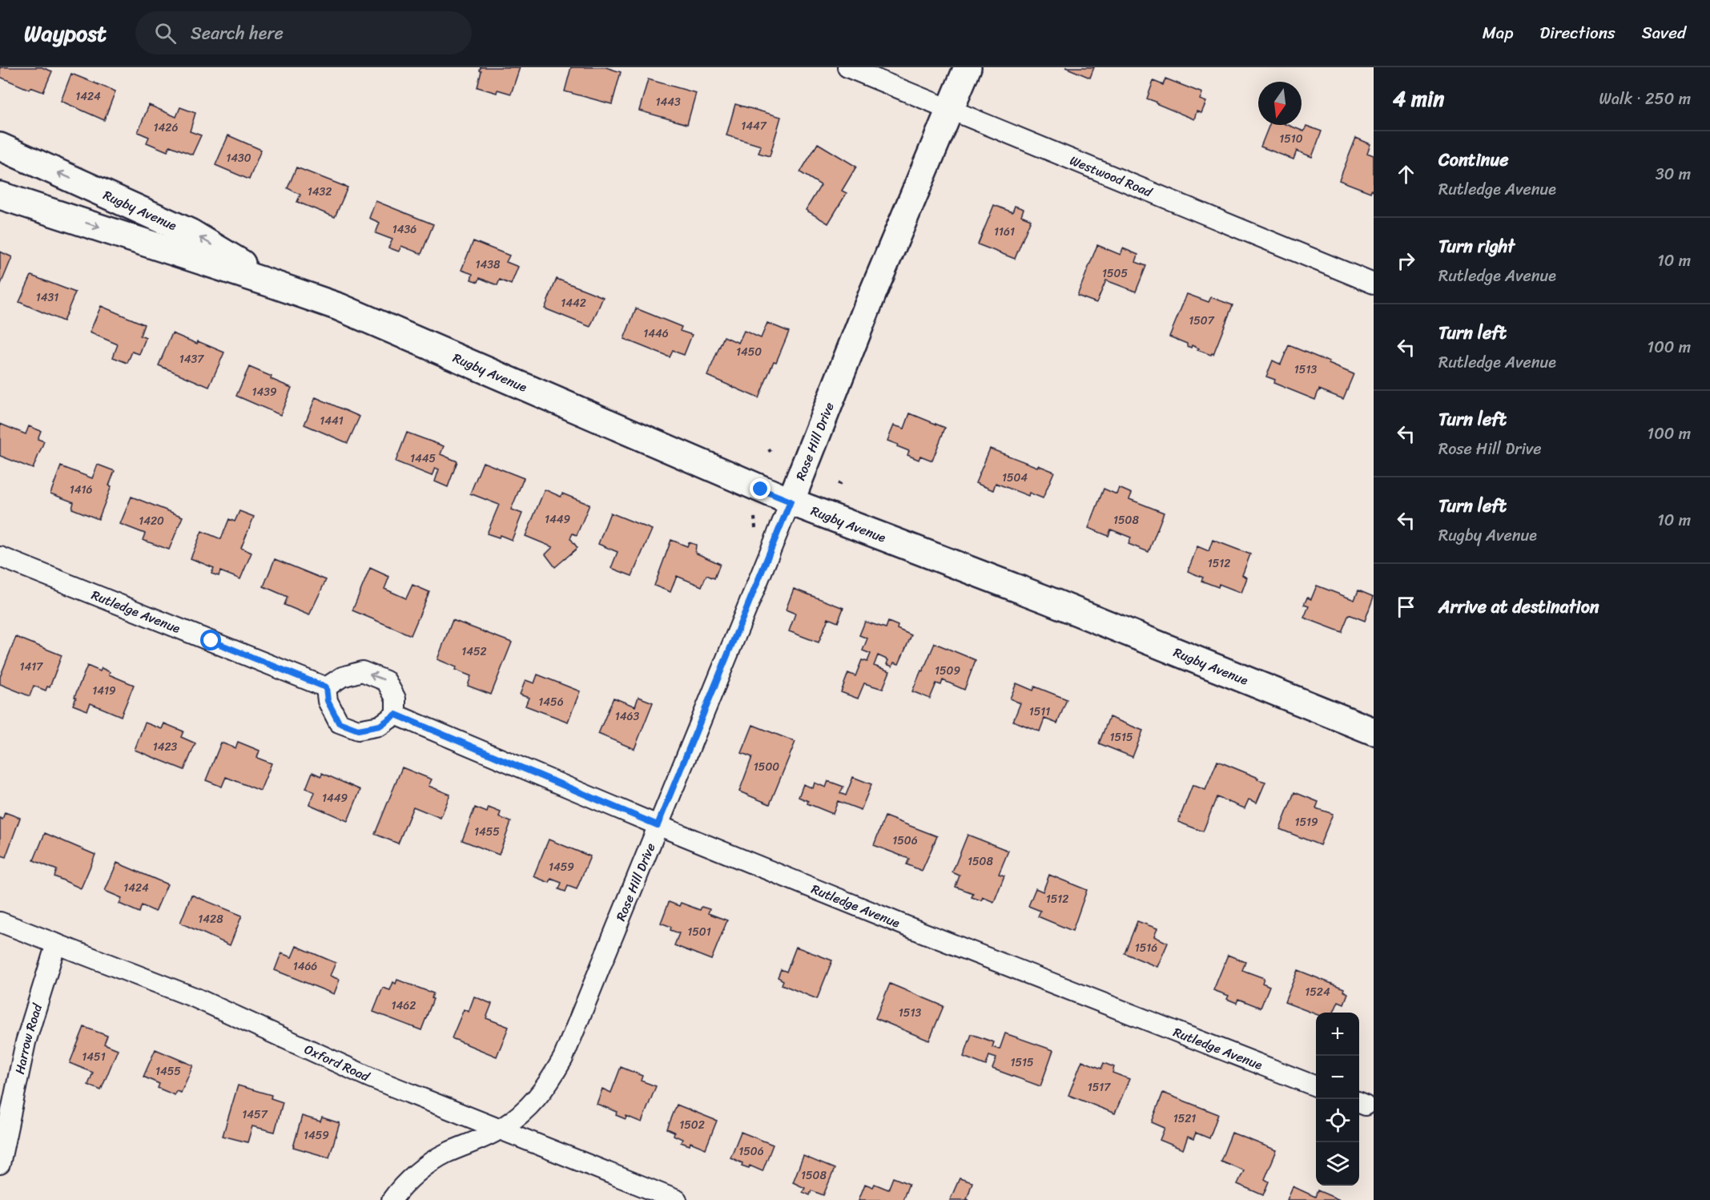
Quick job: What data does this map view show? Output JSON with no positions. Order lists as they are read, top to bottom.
{
  "streets": {
    "street": [
      "Westwood Road",
      "Rugby Avenue",
      "Rose Hill Drive",
      "Rutledge Avenue",
      "Harrow Road",
      "Oxford Road"
    ]
  },
  "crossings": [
    ["Westwood Road", "Rose Hill Drive"],
    ["Rugby Avenue", "Rose Hill Drive"],
    ["Rose Hill Drive", "Rutledge Avenue"],
    ["Rose Hill Drive", "Oxford Road"],
    ["Harrow Road", "Oxford Road"]
  ],
  "house_numbers": [
    "1424",
    "1443",
    "1447",
    "1426",
    "1510",
    "1430",
    "1432",
    "1436",
    "1161",
    "1438",
    "1505",
    "1431",
    "1442",
    "1507",
    "1446",
    "1450",
    "1437",
    "1513",
    "1439",
    "1441",
    "1445",
    "1504",
    "1416",
    "1449",
    "1508",
    "1420",
    "1512",
    "1452",
    "1417",
    "1509",
    "1419",
    "1456",
    "1511",
    "1463",
    "1515",
    "1423",
    "1500",
    "1449",
    "1519",
    "1455",
    "1506",
    "1508",
    "1459",
    "1424",
    "1512",
    "1428",
    "1501",
    "1516",
    "1466",
    "1524",
    "1462",
    "1513",
    "1451",
    "1515",
    "1455",
    "1517",
    "1457",
    "1521",
    "1502",
    "1459",
    "1506",
    "1508"
  ],
  "north": "bottom",
  "page": {
    "header": "Waypost",
    "search": "Search here",
    "nav": ["Map", "Directions", "Saved"],
    "heading": ["4 min", "Walk · 250 m"],
    "list": [
      ["Continue", "Rutledge Avenue", "30 m"],
      ["Turn right", "Rutledge Avenue", "10 m"],
      ["Turn left", "Rutledge Avenue", "100 m"],
      ["Turn left", "Rose Hill Drive", "100 m"],
      ["Turn left", "Rugby Avenue", "10 m"],
      "Arrive at destination"
    ],
    "map_buttons": ["+", "−"]
  }
}
